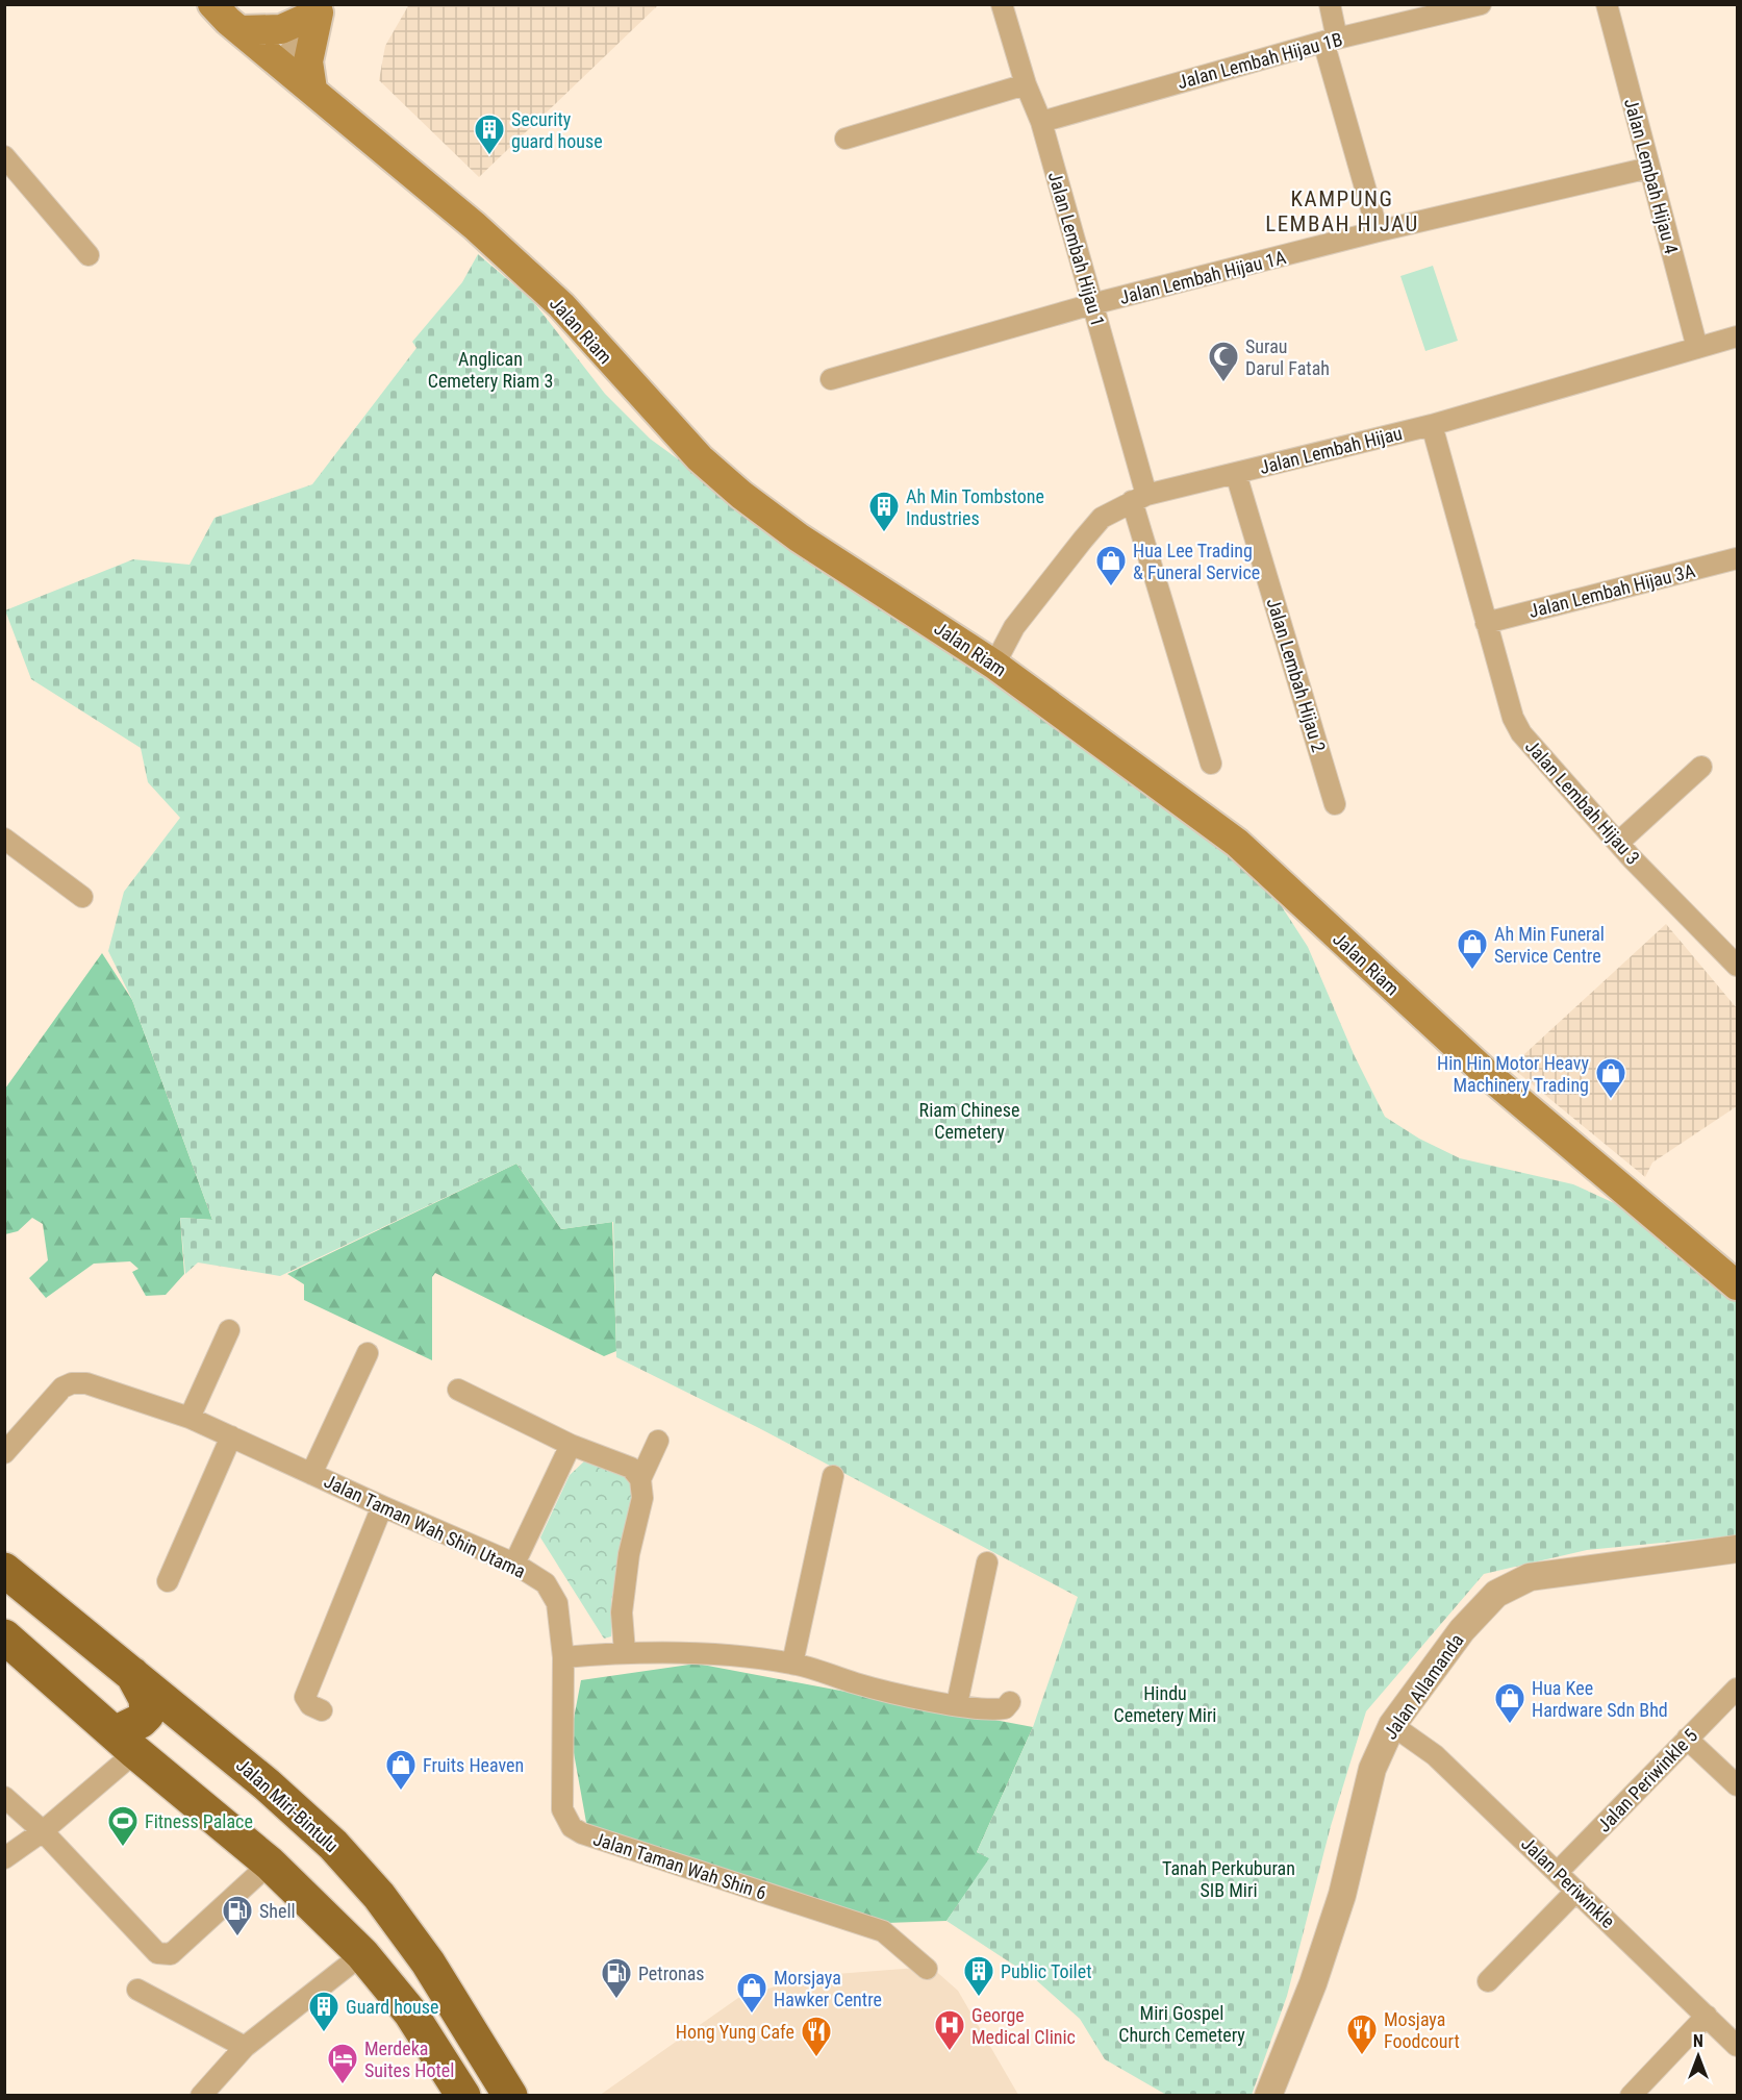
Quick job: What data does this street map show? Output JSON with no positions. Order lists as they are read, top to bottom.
{
  "streets": {
    "highway": ["Jalan Miri-Bintulu"],
    "main road": ["Jalan Riam"],
    "street": [
      "Jalan Lembah Hijau 1B",
      "Jalan Lembah Hijau 4",
      "Jalan Lembah Hijau 1",
      "Jalan Lembah Hijau 1A",
      "Jalan Lembah Hijau",
      "Jalan Lembah Hijau 3A",
      "Jalan Lembah Hijau 2",
      "Jalan Lembah Hijau 3",
      "Jalan Taman Wah Shin Utama",
      "Jalan Allamanda",
      "Jalan Periwinkle 5",
      "Jalan Taman Wah Shin 6",
      "Jalan Periwinkle"
    ]
  },
  "crossings": [
    ["Jalan Lembah Hijau 1B", "Jalan Lembah Hijau 1"],
    ["Jalan Lembah Hijau 4", "Jalan Lembah Hijau 1A"],
    ["Jalan Lembah Hijau 4", "Jalan Lembah Hijau"],
    ["Jalan Lembah Hijau 1", "Jalan Lembah Hijau 1A"],
    ["Jalan Lembah Hijau 1", "Jalan Lembah Hijau"],
    ["Jalan Riam", "Jalan Lembah Hijau"],
    ["Jalan Lembah Hijau", "Jalan Lembah Hijau 2"],
    ["Jalan Lembah Hijau", "Jalan Lembah Hijau 3"],
    ["Jalan Lembah Hijau 3A", "Jalan Lembah Hijau 3"],
    ["Jalan Taman Wah Shin Utama", "Jalan Taman Wah Shin 6"],
    ["Jalan Allamanda", "Jalan Periwinkle"],
    ["Jalan Periwinkle 5", "Jalan Periwinkle"]
  ],
  "districts": ["KAMPUNG LEMBAH HIJAU"],
  "parks": [
    "Anglican Cemetery Riam 3",
    "Riam Chinese Cemetery",
    "Hindu Cemetery Miri",
    "Tanah Perkuburan SIB Miri",
    "Miri Gospel Church Cemetery"
  ],
  "places": {
    "building": [
      "Security guard house",
      "Ah Min Tombstone Industries",
      "Public Toilet",
      "Guard house"
    ],
    "mosque": ["Surau Darul Fatah"],
    "shop": [
      "Hua Lee Trading & Funeral Service",
      "Ah Min Funeral Service Centre",
      "Hin Hin Motor Heavy Machinery Trading",
      "Hua Kee Hardware Sdn Bhd",
      "Fruits Heaven",
      "Morsjaya Hawker Centre"
    ],
    "sports": ["Fitness Palace"],
    "fuel station": ["Shell", "Petronas"],
    "hospital": ["George Medical Clinic"],
    "restaurant": ["Mosjaya Foodcourt", "Hong Yung Cafe"],
    "hotel": ["Merdeka Suites Hotel"]
  },
  "north": "top"
}
